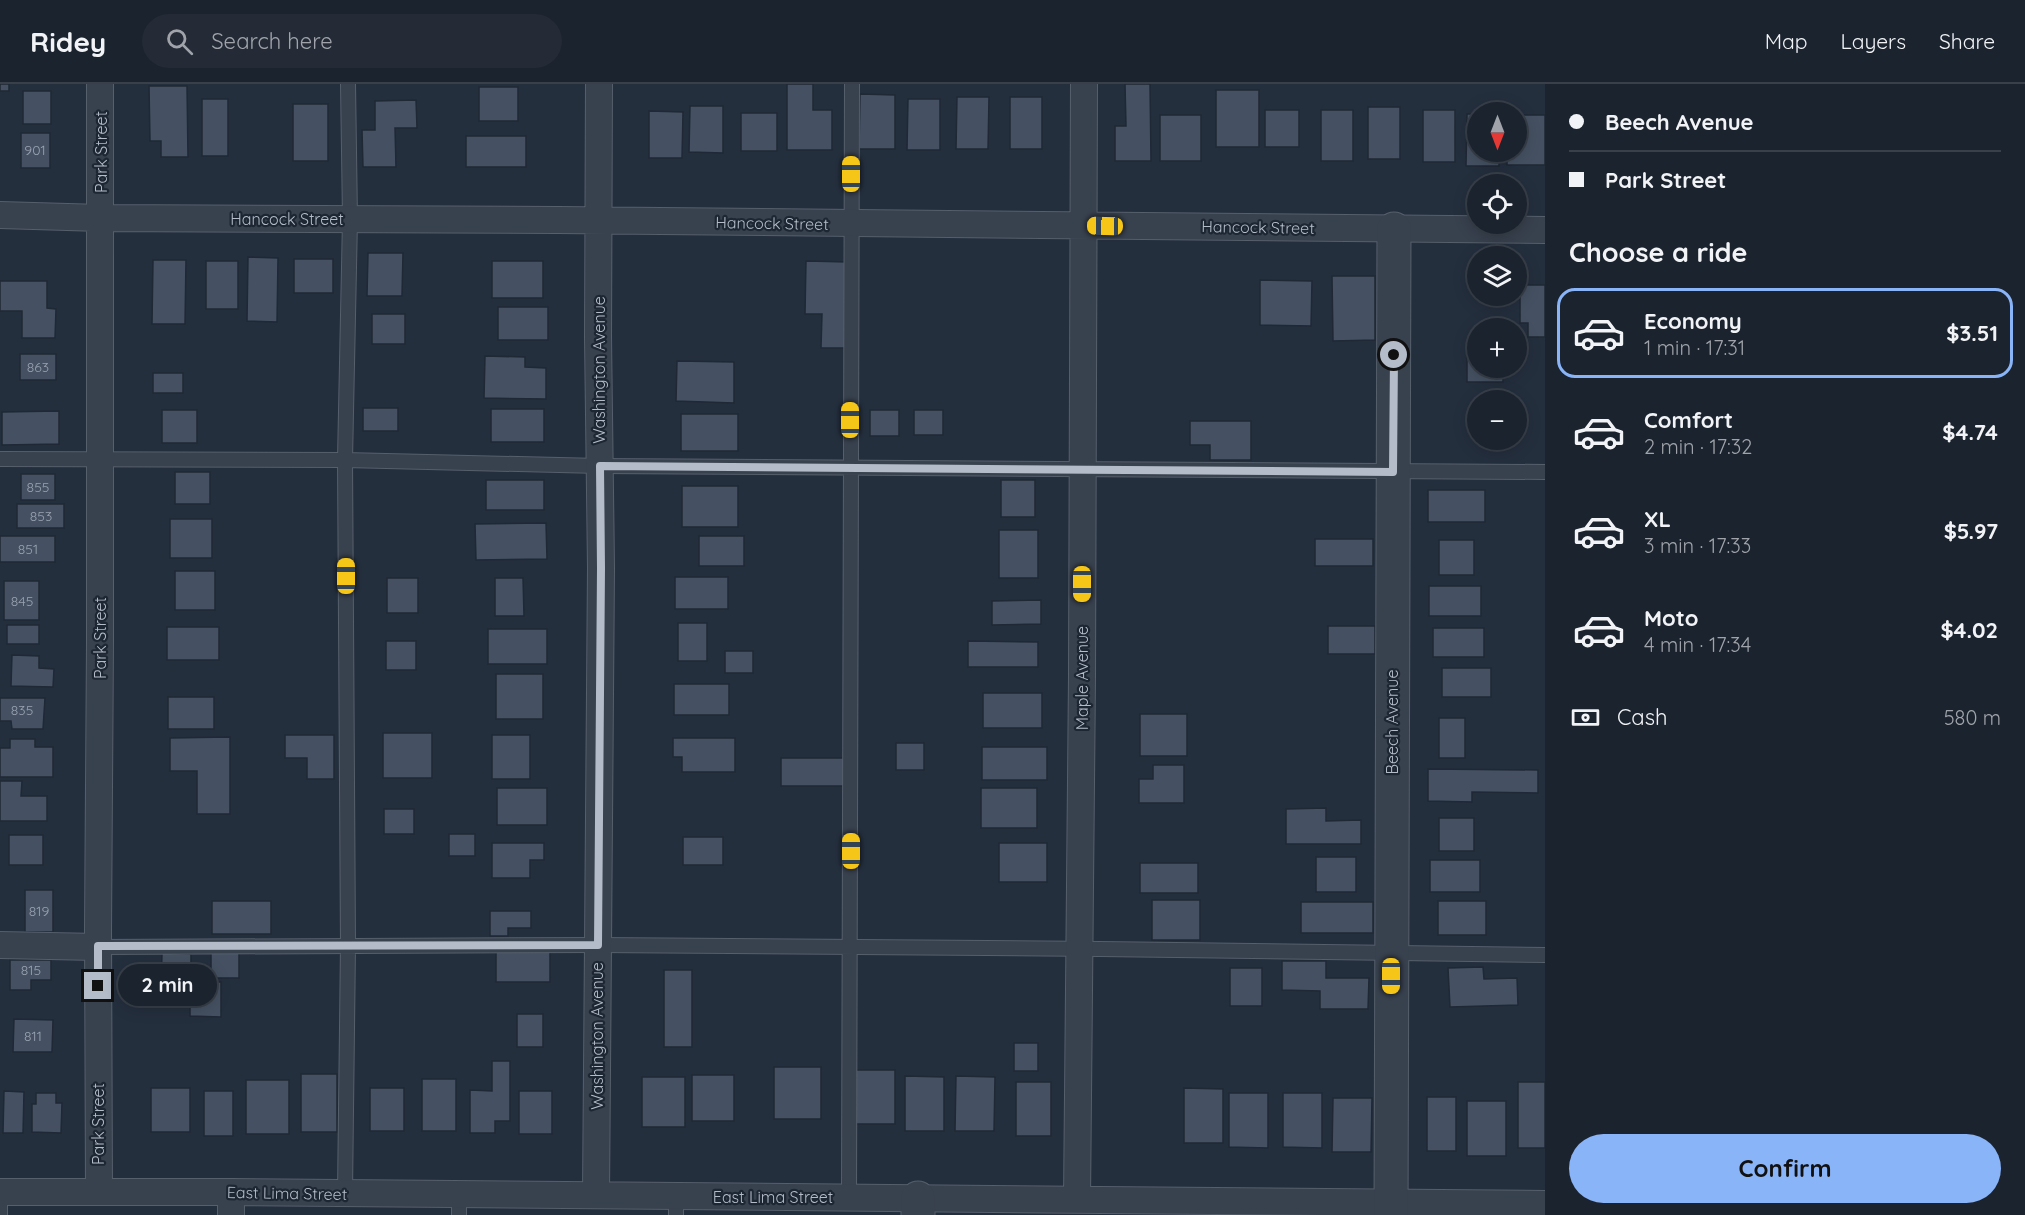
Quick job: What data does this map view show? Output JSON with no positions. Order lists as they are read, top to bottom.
{
  "streets": {
    "street": [
      "Park Street",
      "Hancock Street",
      "Washington Avenue",
      "Maple Avenue",
      "Beech Avenue",
      "East Lima Street"
    ]
  },
  "crossings": [
    ["Park Street", "Hancock Street"],
    ["Park Street", "East Lima Street"],
    ["Hancock Street", "Washington Avenue"],
    ["Hancock Street", "Maple Avenue"],
    ["Hancock Street", "Beech Avenue"],
    ["Washington Avenue", "East Lima Street"],
    ["Maple Avenue", "East Lima Street"],
    ["Beech Avenue", "East Lima Street"]
  ],
  "house_numbers": [
    "901",
    "863",
    "855",
    "853",
    "851",
    "845",
    "835",
    "819",
    "815",
    "811"
  ],
  "north": "bottom",
  "page": {
    "header": "Ridey",
    "search": "Search here",
    "nav": ["Map", "Layers", "Share"],
    "banner": ["Beech Avenue", "Park Street"],
    "map_buttons": ["+", "−"],
    "heading": "Choose a ride",
    "list": [
      {
        "name": "Economy",
        "note": "1 min · 17:31",
        "value": "$3.51"
      },
      {
        "name": "Comfort",
        "note": "2 min · 17:32",
        "value": "$4.74"
      },
      {
        "name": "XL",
        "note": "3 min · 17:33",
        "value": "$5.97"
      },
      {
        "name": "Moto",
        "note": "4 min · 17:34",
        "value": "$4.02"
      }
    ],
    "pay": ["Cash", "580 m"],
    "bubble": "2 min",
    "buttons": "Confirm"
  }
}
